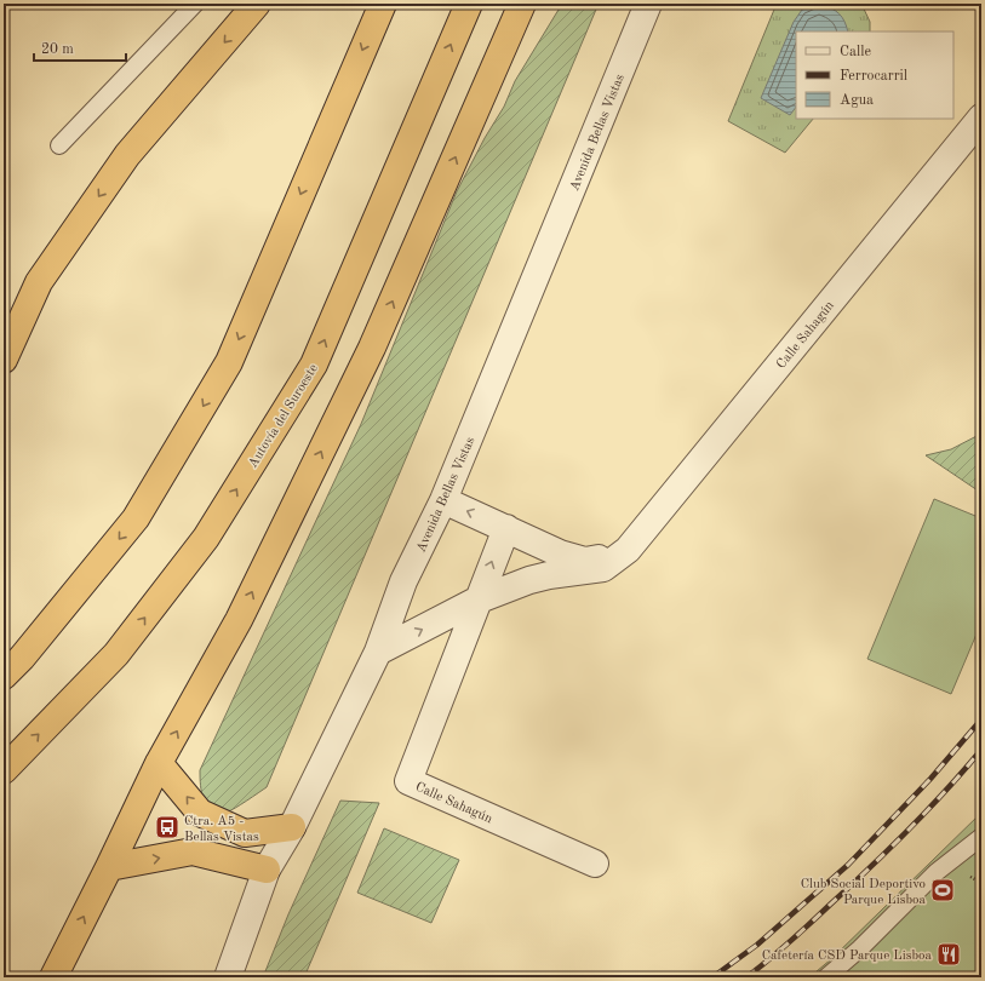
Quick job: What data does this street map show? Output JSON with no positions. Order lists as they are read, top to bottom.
{
  "streets": {
    "highway": ["Autovía del Suroeste"],
    "street": ["Avenida Bellas Vistas", "Calle Sahagún"]
  },
  "crossings": [
    ["Avenida Bellas Vistas", "Calle Sahagún"]
  ],
  "places": {
    "bus stop": ["Ctra. A5 - Bellas Vistas"],
    "sports": ["Club Social Deportivo Parque Lisboa"],
    "restaurant": ["Cafetería CSD Parque Lisboa"]
  },
  "legend": ["Calle", "Ferrocarril", "Agua"],
  "scale_bar": "20 m"
}
